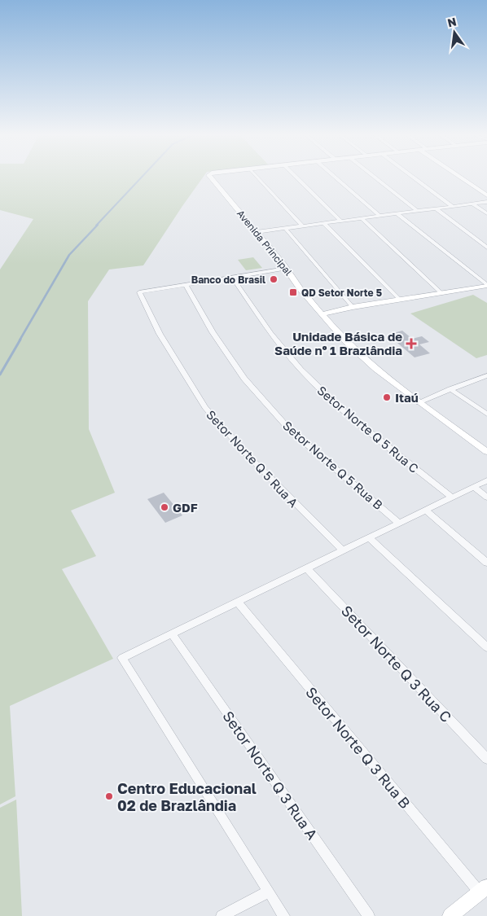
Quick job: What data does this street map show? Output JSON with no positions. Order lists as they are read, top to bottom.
{
  "streets": {
    "street": [
      "Avenida Principal",
      "Setor Norte Q 5 Rua C",
      "Setor Norte Q 5 Rua A",
      "Setor Norte Q 5 Rua B",
      "Setor Norte Q 3 Rua C",
      "Setor Norte Q 3 Rua B",
      "Setor Norte Q 3 Rua A"
    ]
  },
  "crossings": [
    ["Setor Norte Q 5 Rua A", "Setor Norte Q 5 Rua B"]
  ],
  "places": {
    "other": [
      "Banco do Brasil",
      "Itaú",
      "GDF",
      "Centro Educacional 02 de Brazlândia"
    ],
    "transit": ["QD Setor Norte 5"],
    "health": ["Unidade Básica de Saúde nº 1 Brazlândia"]
  },
  "north": "top"
}
